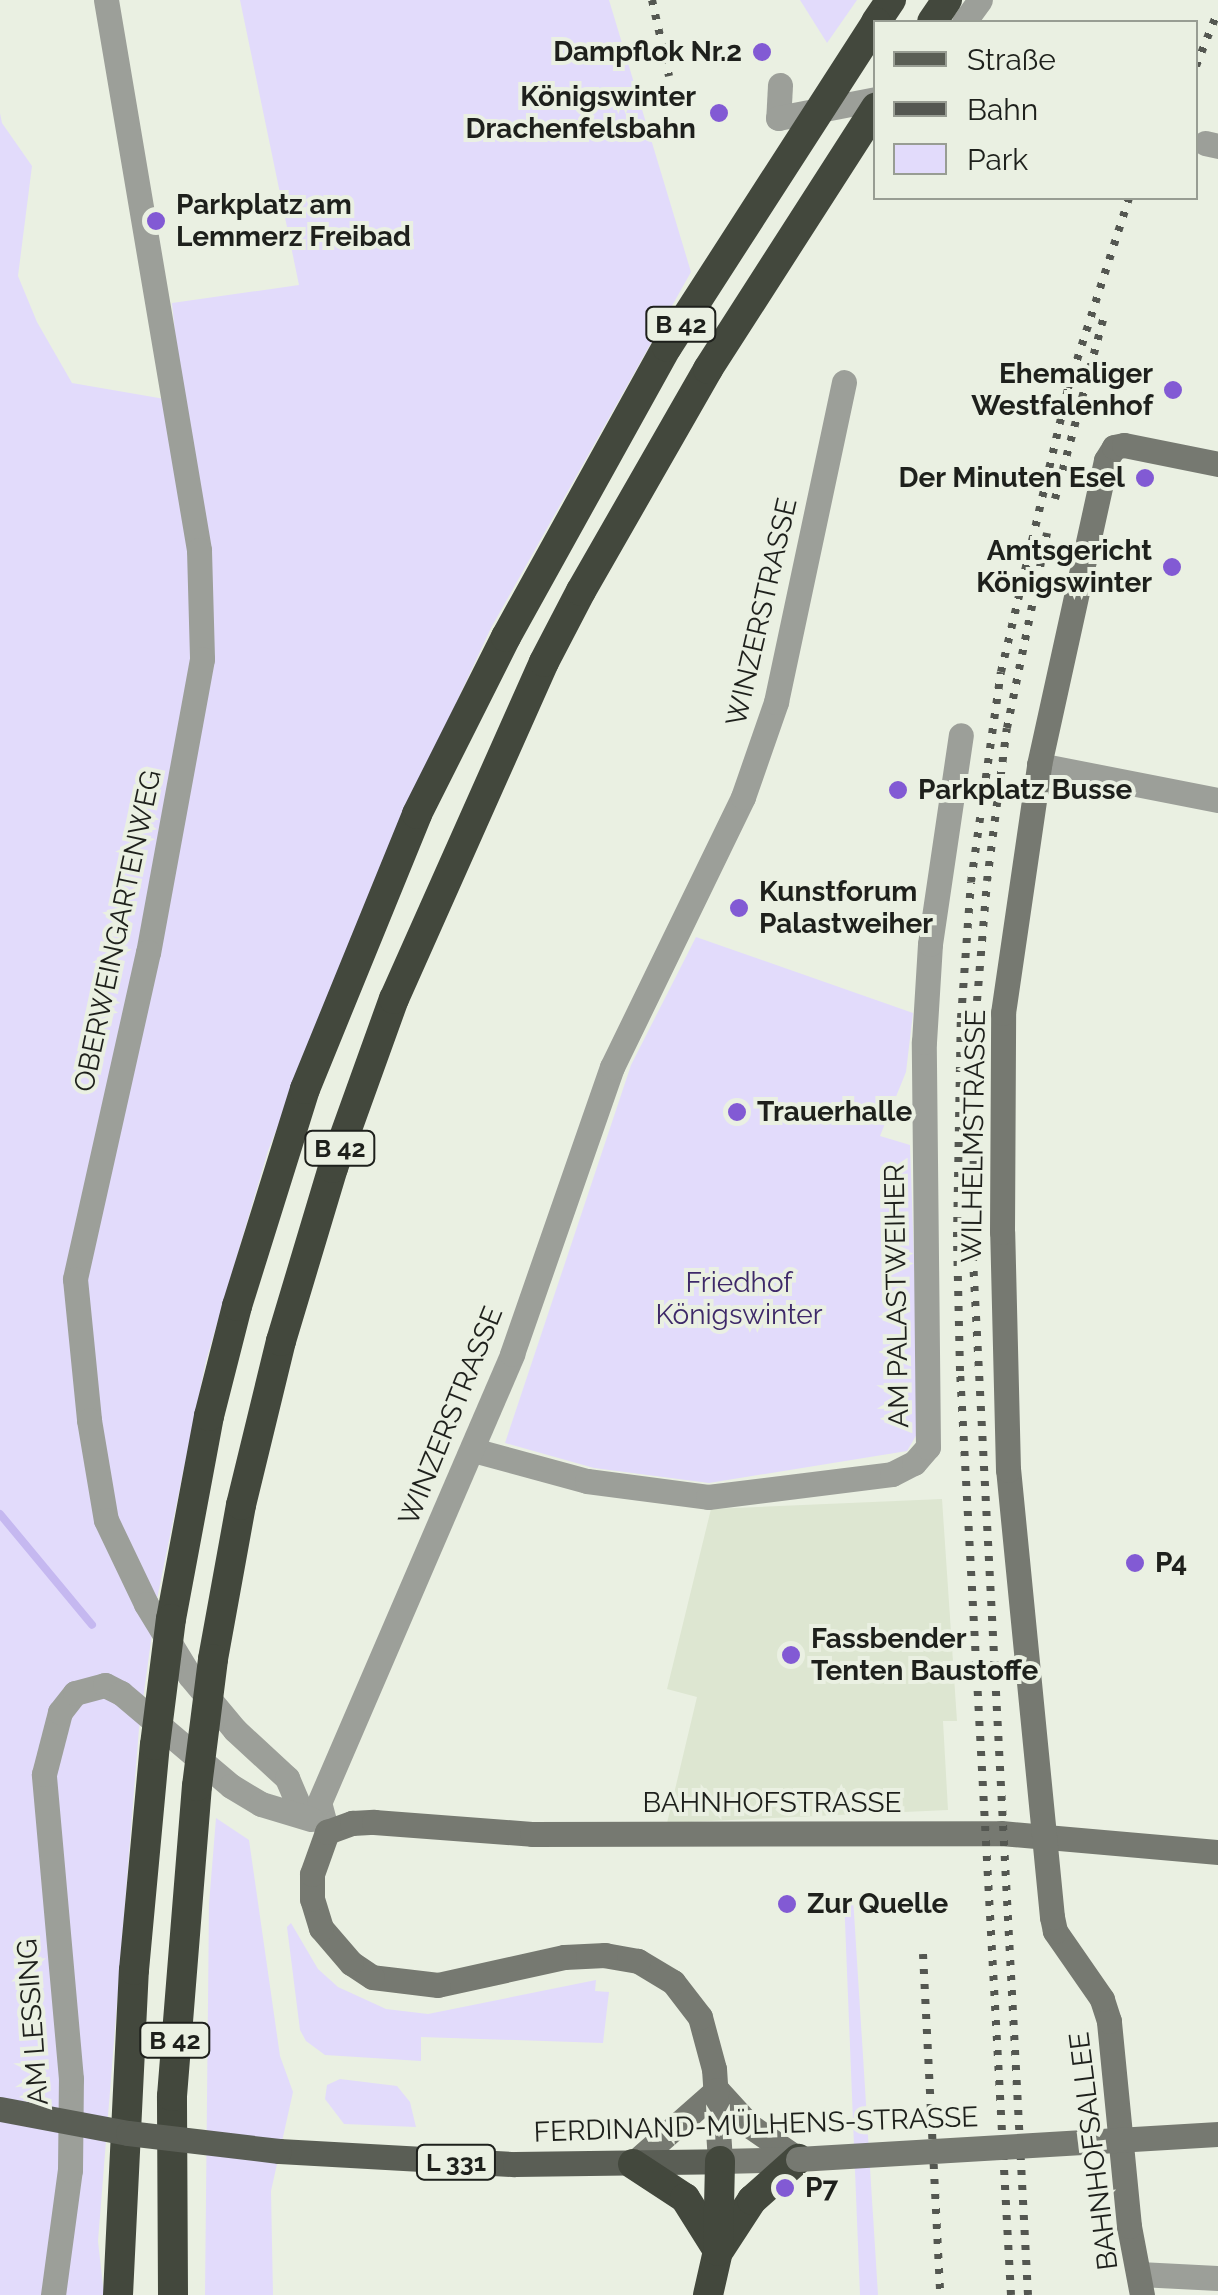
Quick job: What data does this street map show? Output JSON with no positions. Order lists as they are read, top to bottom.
{
  "streets": {
    "highway": ["B 42"],
    "main road": ["FERDINAND-MÜLHENS-STRASSE", "L 331"],
    "street": [
      "WINZERSTRASSE",
      "OBERWEINGARTENWEG",
      "WILHELMSTRASSE",
      "AM PALASTWEIHER",
      "BAHNHOFSTRASSE",
      "AM LESSING",
      "BAHNHOFSALLEE"
    ]
  },
  "crossings": [
    ["WINZERSTRASSE", "AM PALASTWEIHER"],
    ["WINZERSTRASSE", "BAHNHOFSTRASSE"],
    ["WINZERSTRASSE", "AM LESSING"],
    ["WINZERSTRASSE", "FERDINAND-MÜLHENS-STRASSE"],
    ["OBERWEINGARTENWEG", "AM LESSING"],
    ["WILHELMSTRASSE", "BAHNHOFSTRASSE"],
    ["WILHELMSTRASSE", "BAHNHOFSALLEE"],
    ["BAHNHOFSTRASSE", "AM LESSING"],
    ["BAHNHOFSTRASSE", "BAHNHOFSALLEE"]
  ],
  "parks": ["Friedhof Königswinter"],
  "places": [
    "Dampflok Nr.2",
    "Königswinter Drachenfelsbahn",
    "Parkplatz am Lemmerz Freibad",
    "Ehemaliger Westfalenhof",
    "Der Minuten Esel",
    "Amtsgericht Königswinter",
    "Parkplatz Busse",
    "Kunstforum Palastweiher",
    "Trauerhalle",
    "P4",
    "Fassbender Tenten Baustoffe",
    "Zur Quelle",
    "P7"
  ],
  "legend": ["Straße", "Bahn", "Park"]
}
